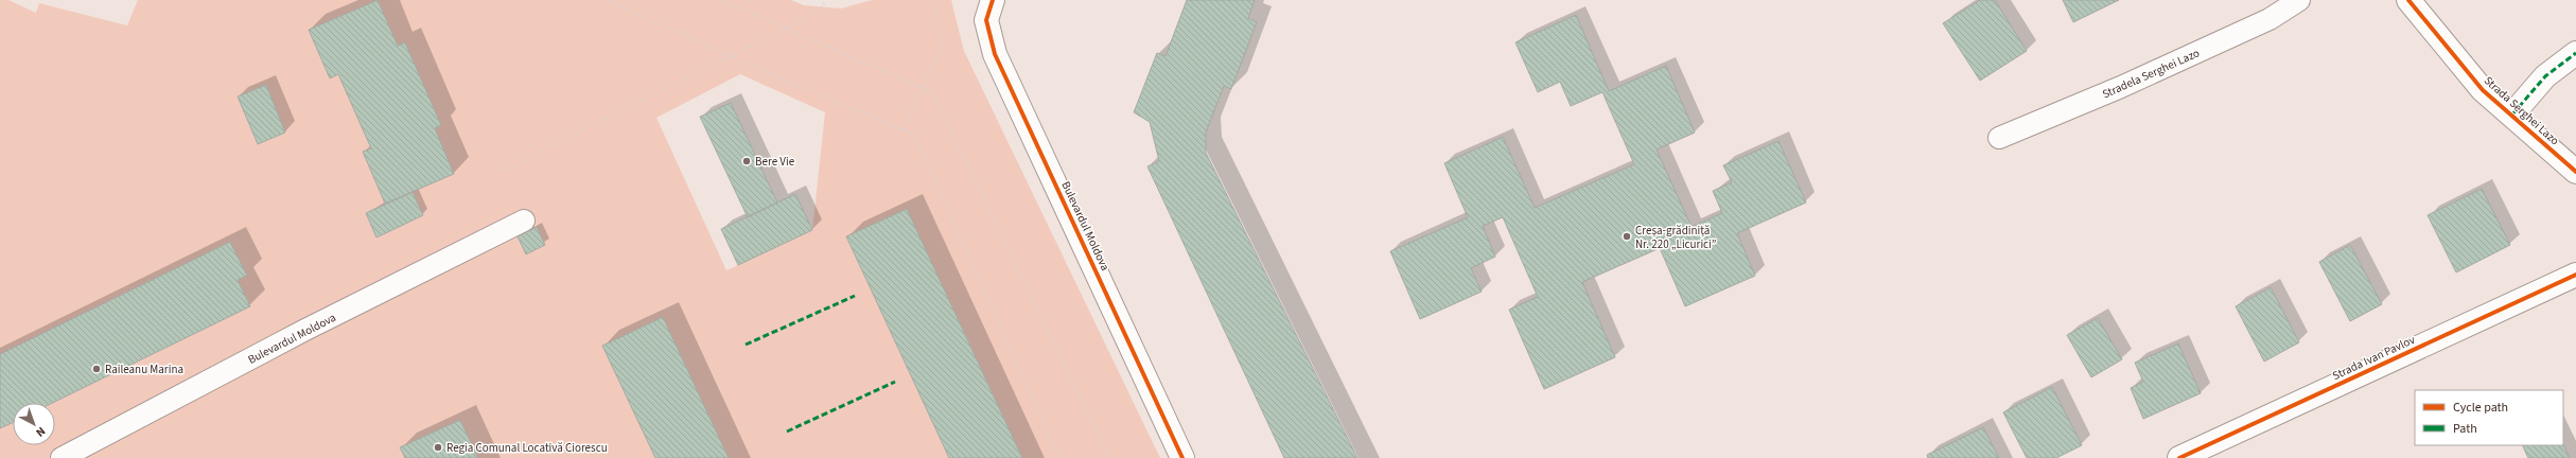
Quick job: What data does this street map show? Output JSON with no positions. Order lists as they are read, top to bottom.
{
  "streets": {
    "street": ["Strada Serghei Lazo", "Bulevardul Moldova", "Strada Ivan Pavlov"],
    "lane": ["Stradela Serghei Lazo"]
  },
  "places": [
    "Bere Vie",
    "Creșa-grădiniță Nr. 220 „Licurici”",
    "Raileanu Marina",
    "Regia Comunal Locativă Ciorescu"
  ],
  "legend": ["Cycle path", "Path"],
  "north": "bottom right"
}
